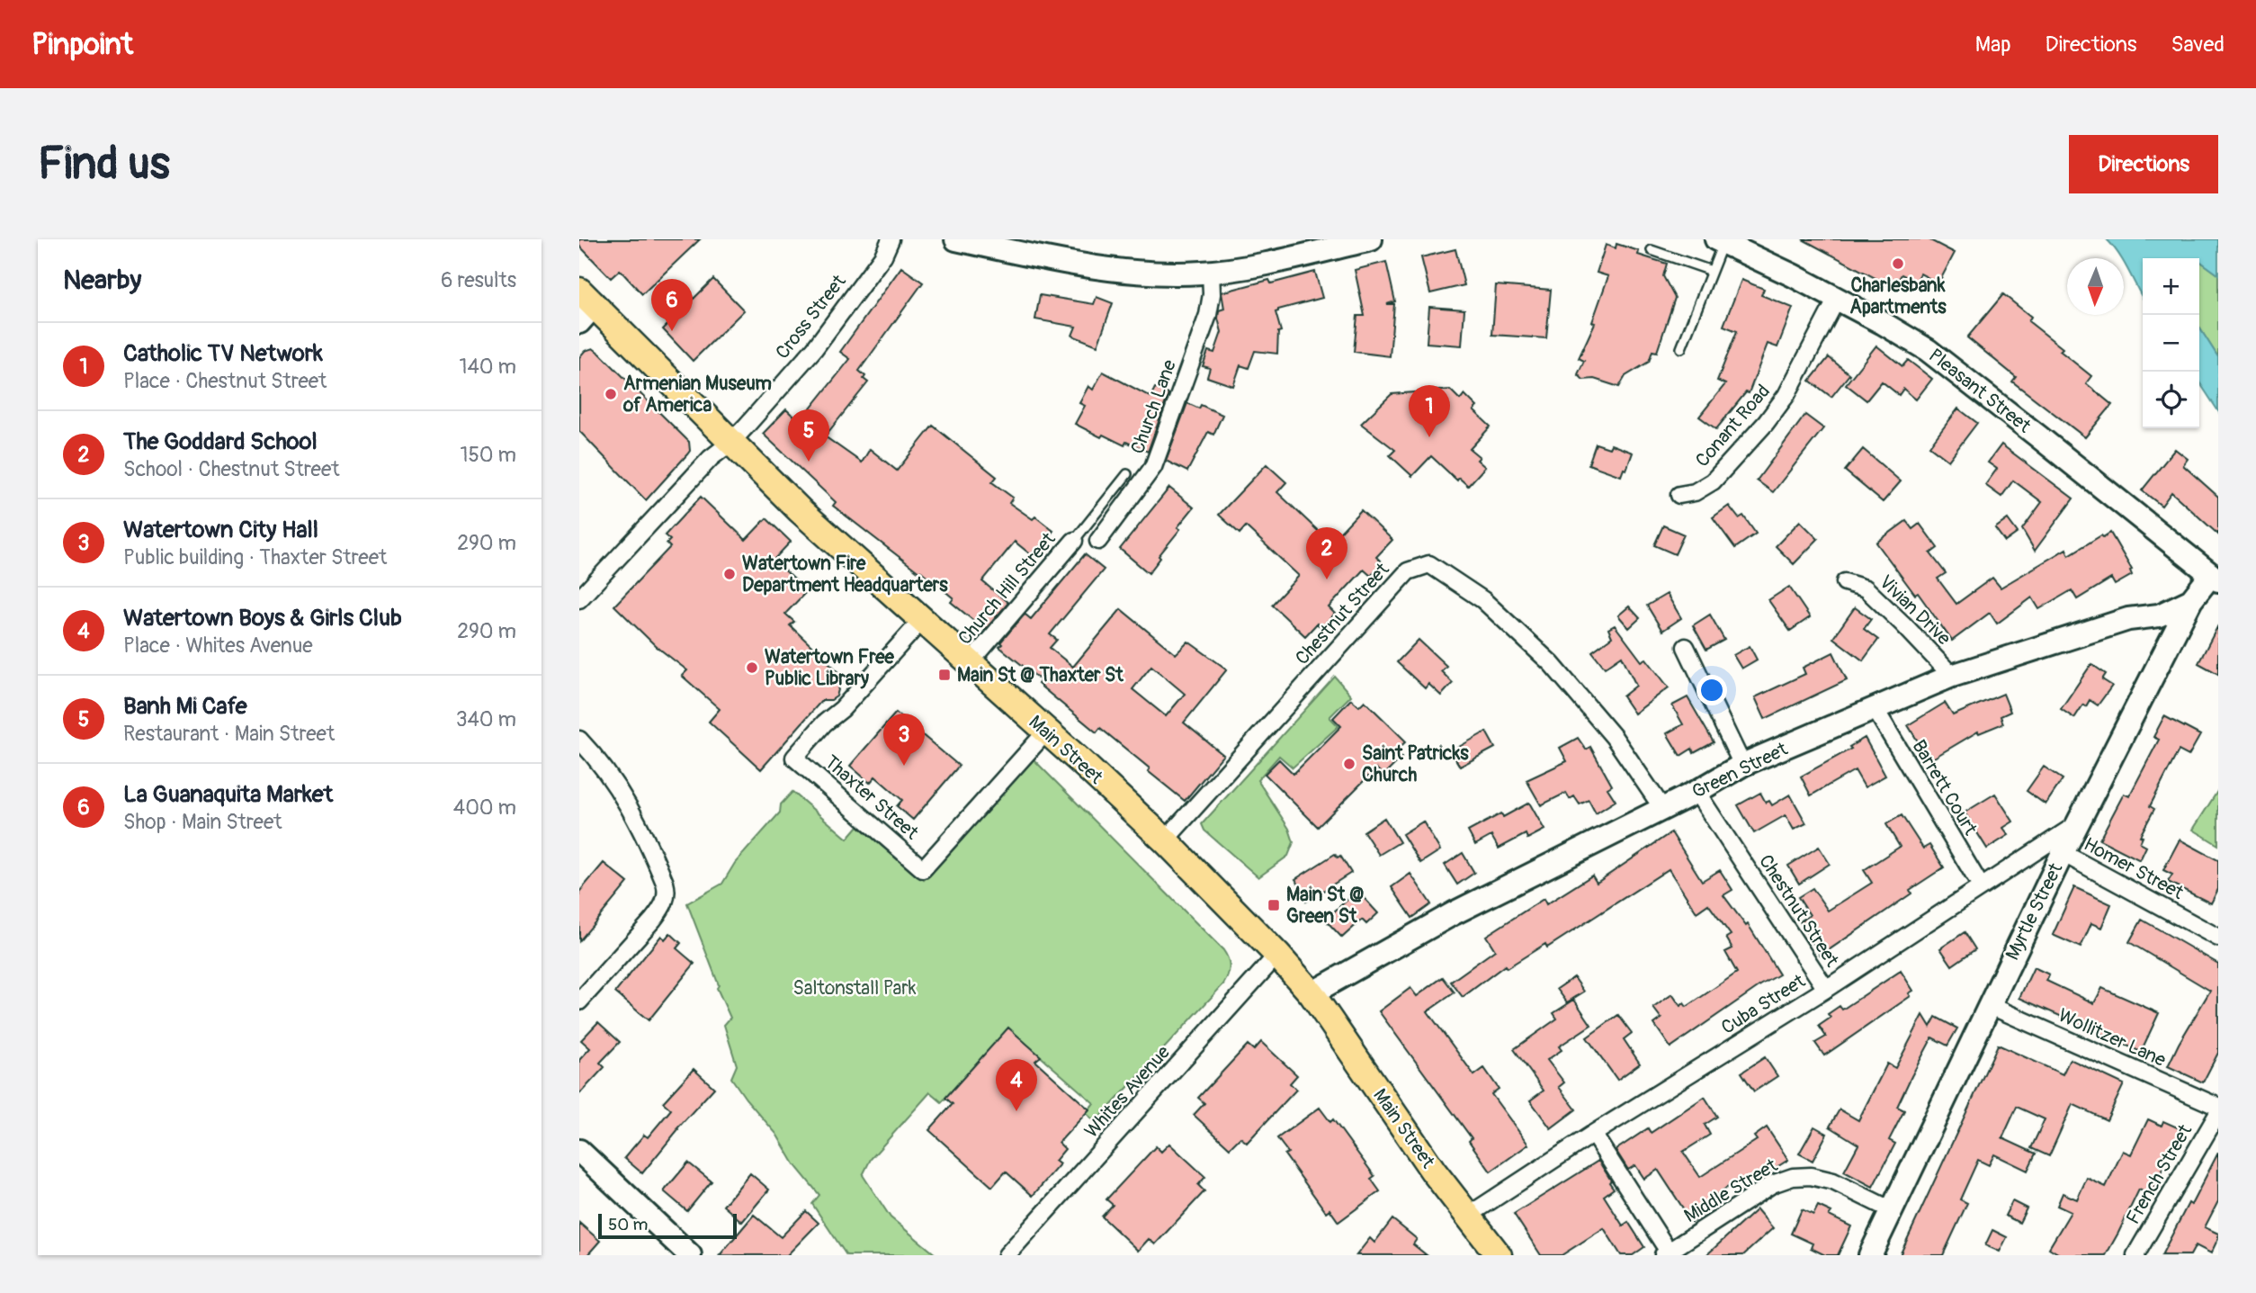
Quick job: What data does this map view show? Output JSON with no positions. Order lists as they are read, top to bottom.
{
  "streets": {
    "main road": ["Main Street"],
    "street": [
      "Cross Street",
      "Pleasant Street",
      "Church Lane",
      "Conant Road",
      "Church Hill Street",
      "Vivian Drive",
      "Chestnut Street",
      "Green Street",
      "Barrett Court",
      "Thaxter Street",
      "Homer Street",
      "Myrtle Street",
      "Cuba Street",
      "Wollitzer Lane",
      "Whites Avenue",
      "French Street",
      "Middle Street"
    ]
  },
  "crossings": [
    ["Cross Street", "Main Street"],
    ["Pleasant Street", "Conant Road"],
    ["Pleasant Street", "Myrtle Street"],
    ["Church Hill Street", "Main Street"],
    ["Vivian Drive", "Green Street"],
    ["Chestnut Street", "Main Street"],
    ["Chestnut Street", "Green Street"],
    ["Chestnut Street", "Cuba Street"],
    ["Main Street", "Green Street"],
    ["Main Street", "Thaxter Street"],
    ["Main Street", "Cuba Street"],
    ["Main Street", "Whites Avenue"],
    ["Green Street", "Barrett Court"],
    ["Green Street", "Myrtle Street"],
    ["Barrett Court", "Cuba Street"],
    ["Homer Street", "Myrtle Street"],
    ["Myrtle Street", "Cuba Street"],
    ["Myrtle Street", "Wollitzer Lane"],
    ["Myrtle Street", "Middle Street"]
  ],
  "parks": ["Saltonstall Park"],
  "places": {
    "other": [
      "Charlesbank Apartments",
      "Armenian Museum of America",
      "Watertown Fire Department Headquarters",
      "Watertown Free Public Library",
      "Saint Patricks Church"
    ],
    "transit": ["Main St @ Thaxter St", "Main St @ Green St"]
  },
  "scale_bar": "50 m",
  "north": "bottom",
  "page": {
    "header": "Pinpoint",
    "nav": ["Map", "Directions", "Saved"],
    "buttons": "Directions",
    "title": "Find us",
    "heading": ["Nearby", "6 results"],
    "map_buttons": ["+", "−"],
    "pins": [
      "6",
      "1",
      "5",
      "2",
      "3",
      "4"
    ],
    "list": [
      {
        "mark": "1",
        "name": "Catholic TV Network",
        "note": "Place · Chestnut Street",
        "value": "140 m"
      },
      {
        "mark": "2",
        "name": "The Goddard School",
        "note": "School · Chestnut Street",
        "value": "150 m"
      },
      {
        "mark": "3",
        "name": "Watertown City Hall",
        "note": "Public building · Thaxter Street",
        "value": "290 m"
      },
      {
        "mark": "4",
        "name": "Watertown Boys & Girls Club",
        "note": "Place · Whites Avenue",
        "value": "290 m"
      },
      {
        "mark": "5",
        "name": "Banh Mi Cafe",
        "note": "Restaurant · Main Street",
        "value": "340 m"
      },
      {
        "mark": "6",
        "name": "La Guanaquita Market",
        "note": "Shop · Main Street",
        "value": "400 m"
      }
    ],
    "scale": "50 m"
  }
}
